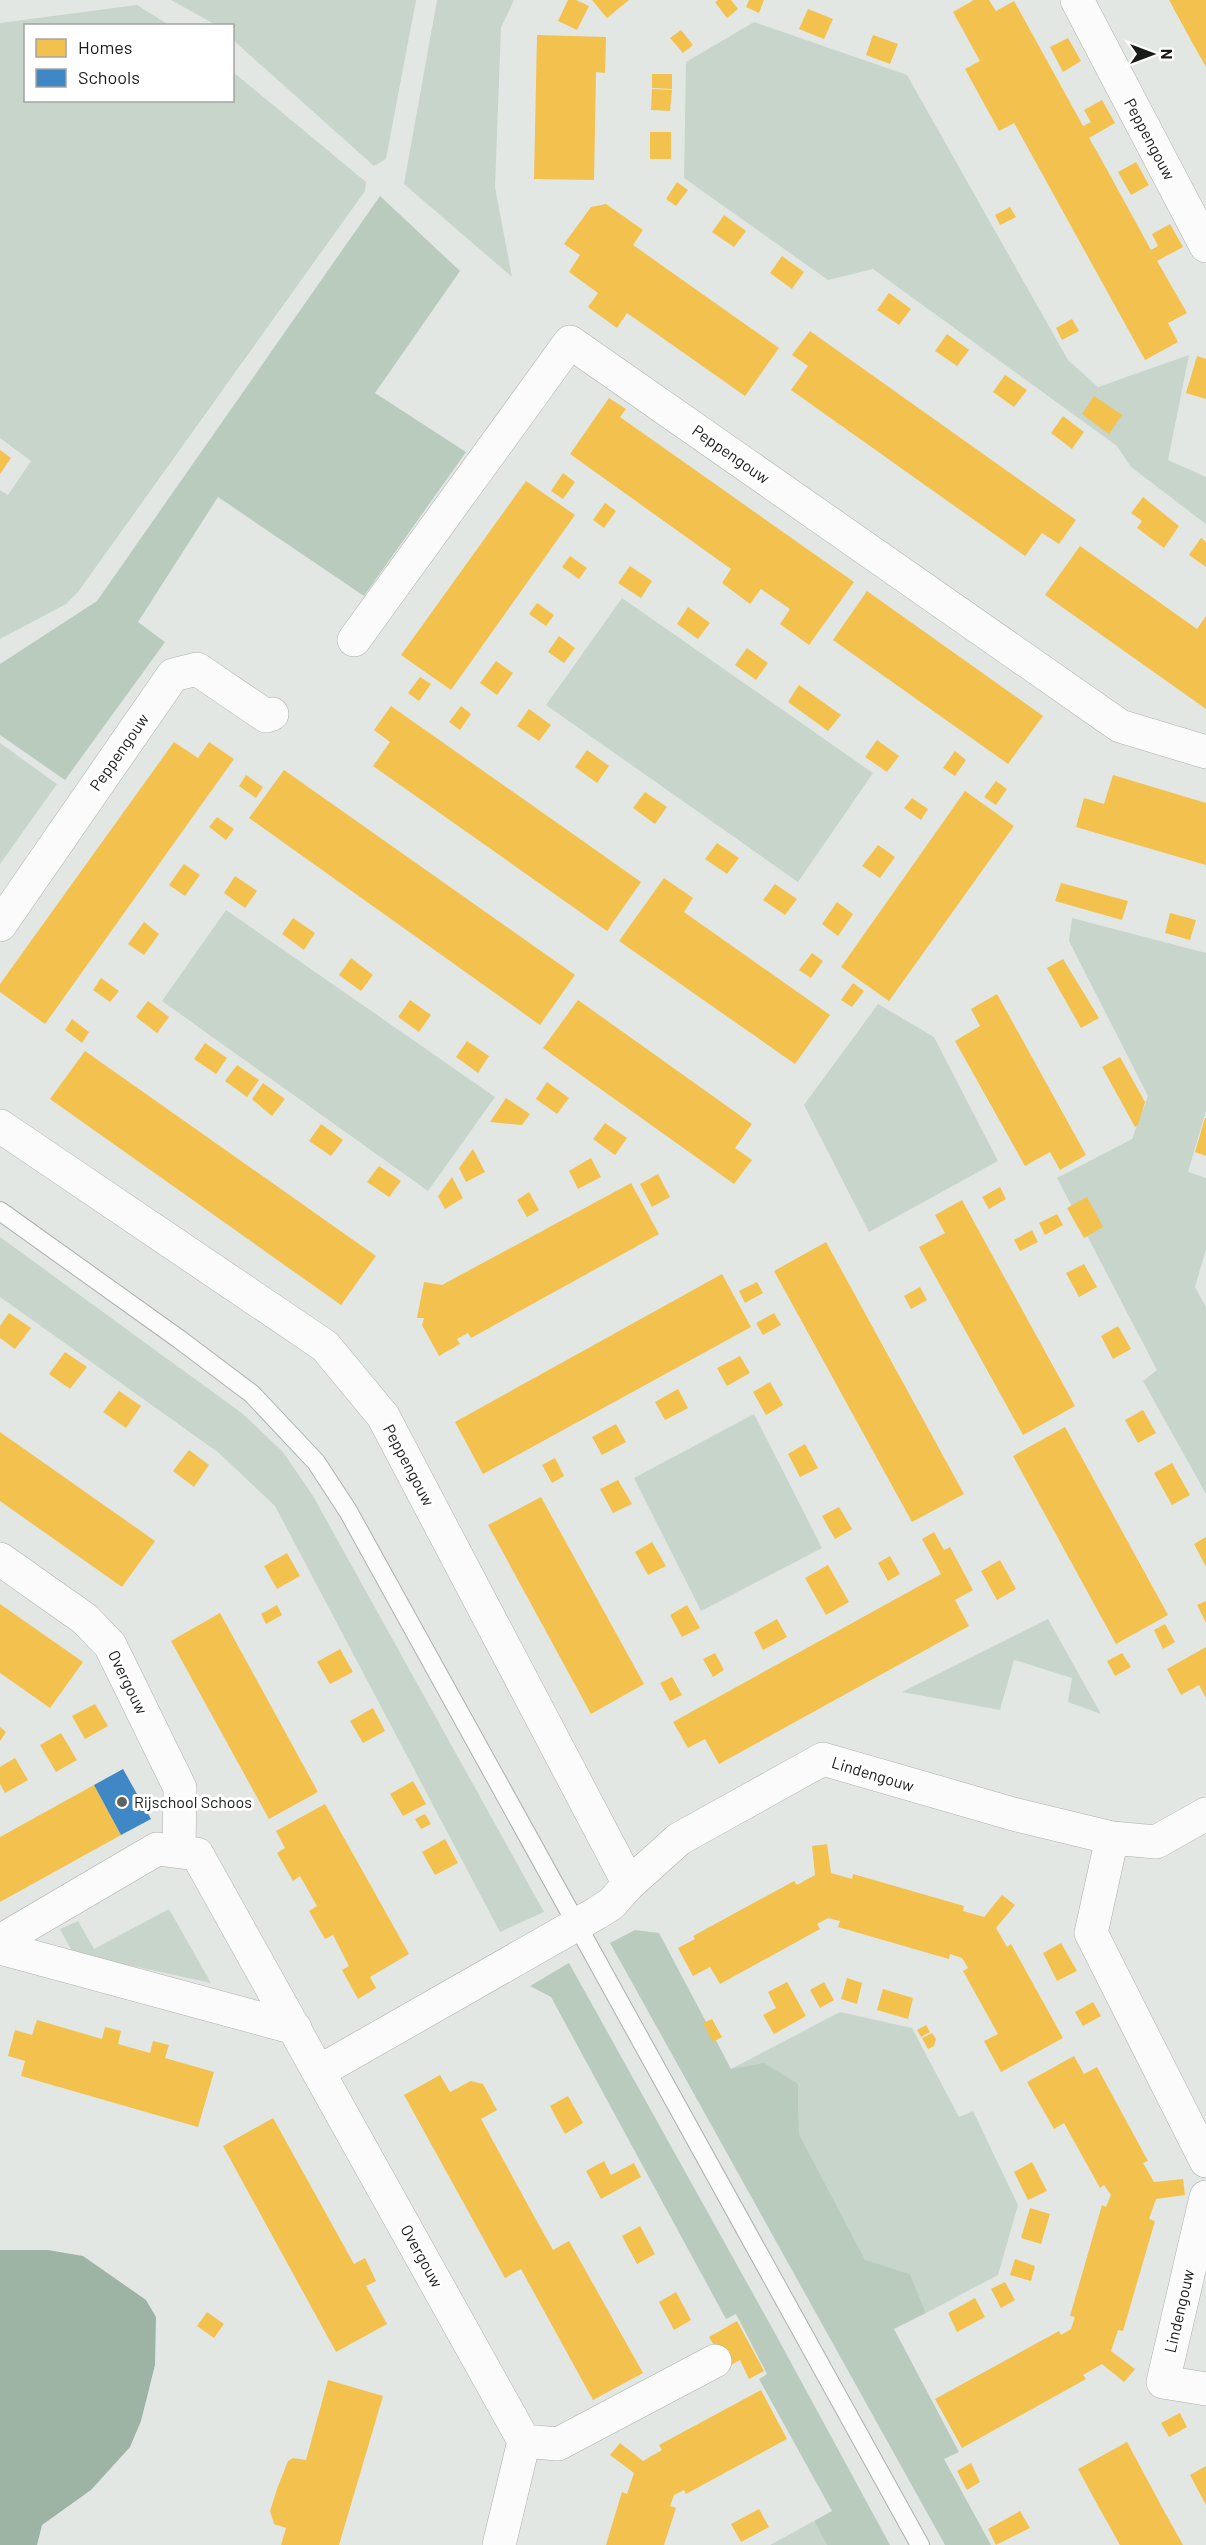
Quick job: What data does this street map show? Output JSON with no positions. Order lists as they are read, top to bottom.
{
  "streets": {
    "street": ["Peppengouw", "Overgouw", "Lindengouw"]
  },
  "crossings": [
    ["Peppengouw", "Lindengouw"]
  ],
  "places": ["Rijschool Schoos"],
  "legend": ["Homes", "Schools"],
  "north": "right"
}
